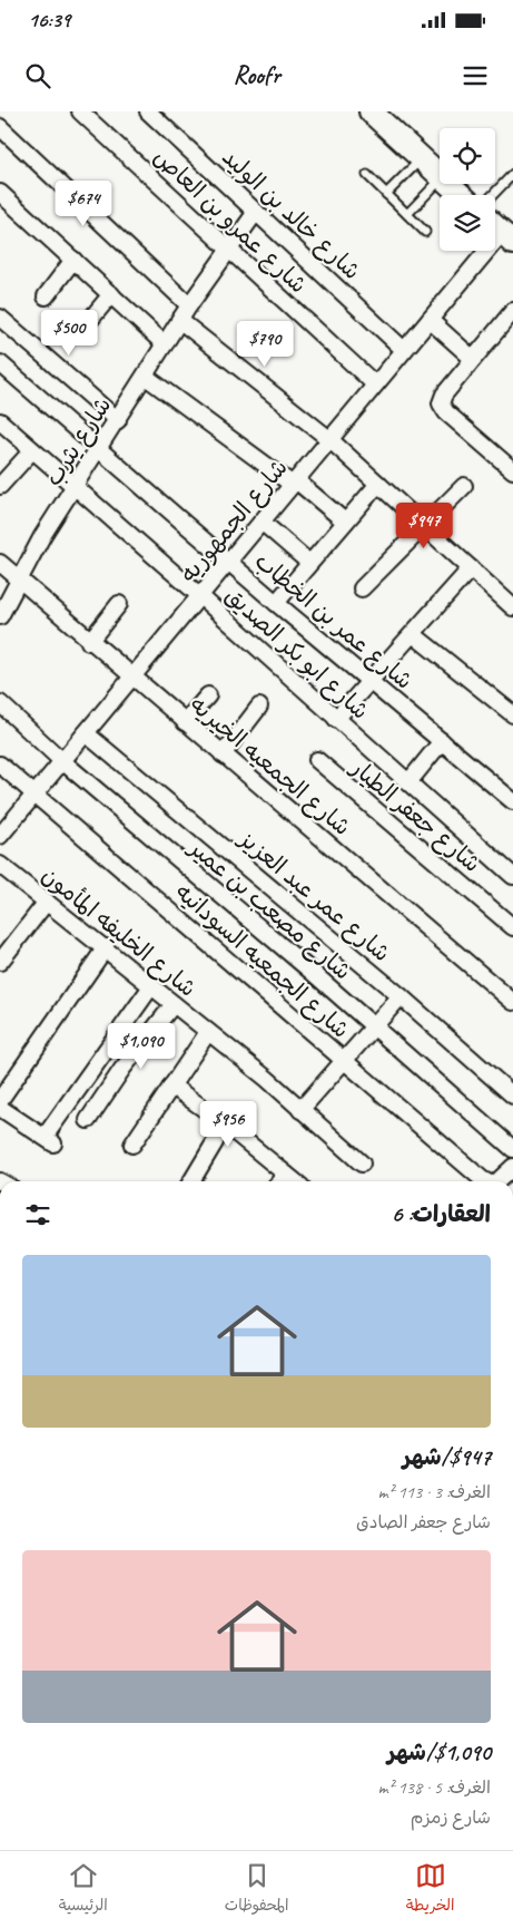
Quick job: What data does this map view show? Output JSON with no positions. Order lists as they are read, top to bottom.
{
  "streets": {
    "street": [
      "شارع خالد بن الوليد",
      "شارع عمرو بن العاص",
      "شارع يثرب",
      "شارع الجمهوريه",
      "شارع عمر بن الخطاب",
      "شارع ابو بكر الصديق",
      "شارع الجمعيه الخيريه",
      "شارع جعفر الطيار",
      "شارع عمر عبد العزيز",
      "شارع مصعب بن عمير",
      "شارع الخليفه المأمون",
      "شارع الجمعيه السودانيه"
    ]
  },
  "crossings": [
    ["شارع خالد بن الوليد", "شارع يثرب"],
    ["شارع خالد بن الوليد", "شارع الجمهوريه"],
    ["شارع عمرو بن العاص", "شارع يثرب"],
    ["شارع عمرو بن العاص", "شارع الجمهوريه"],
    ["شارع يثرب", "شارع عمر بن الخطاب"],
    ["شارع يثرب", "شارع ابو بكر الصديق"],
    ["شارع يثرب", "شارع الجمعيه الخيريه"],
    ["شارع الجمهوريه", "شارع عمر بن الخطاب"],
    ["شارع الجمهوريه", "شارع ابو بكر الصديق"],
    ["شارع الجمهوريه", "شارع الجمعيه الخيريه"],
    ["شارع الجمهوريه", "شارع عمر عبد العزيز"],
    ["شارع الجمهوريه", "شارع مصعب بن عمير"],
    ["شارع الجمهوريه", "شارع الجمعيه السودانيه"]
  ],
  "page": {
    "status": "16:39",
    "header": "Roofr",
    "price": [
      "$674",
      "$500",
      "$790",
      "$947",
      "$1,090",
      "$956"
    ],
    "heading": "العقارات: 6",
    "list": [
      {
        "name": "$947/شهر",
        "note": "الغرف: 3 · 113 m² · شارع جعفر الصادق"
      },
      {
        "name": "$1,090/شهر",
        "note": "الغرف: 5 · 138 m² · شارع زمزم"
      }
    ],
    "tabs": ["الخريطة", "المحفوظات", "الرئيسية"]
  }
}
